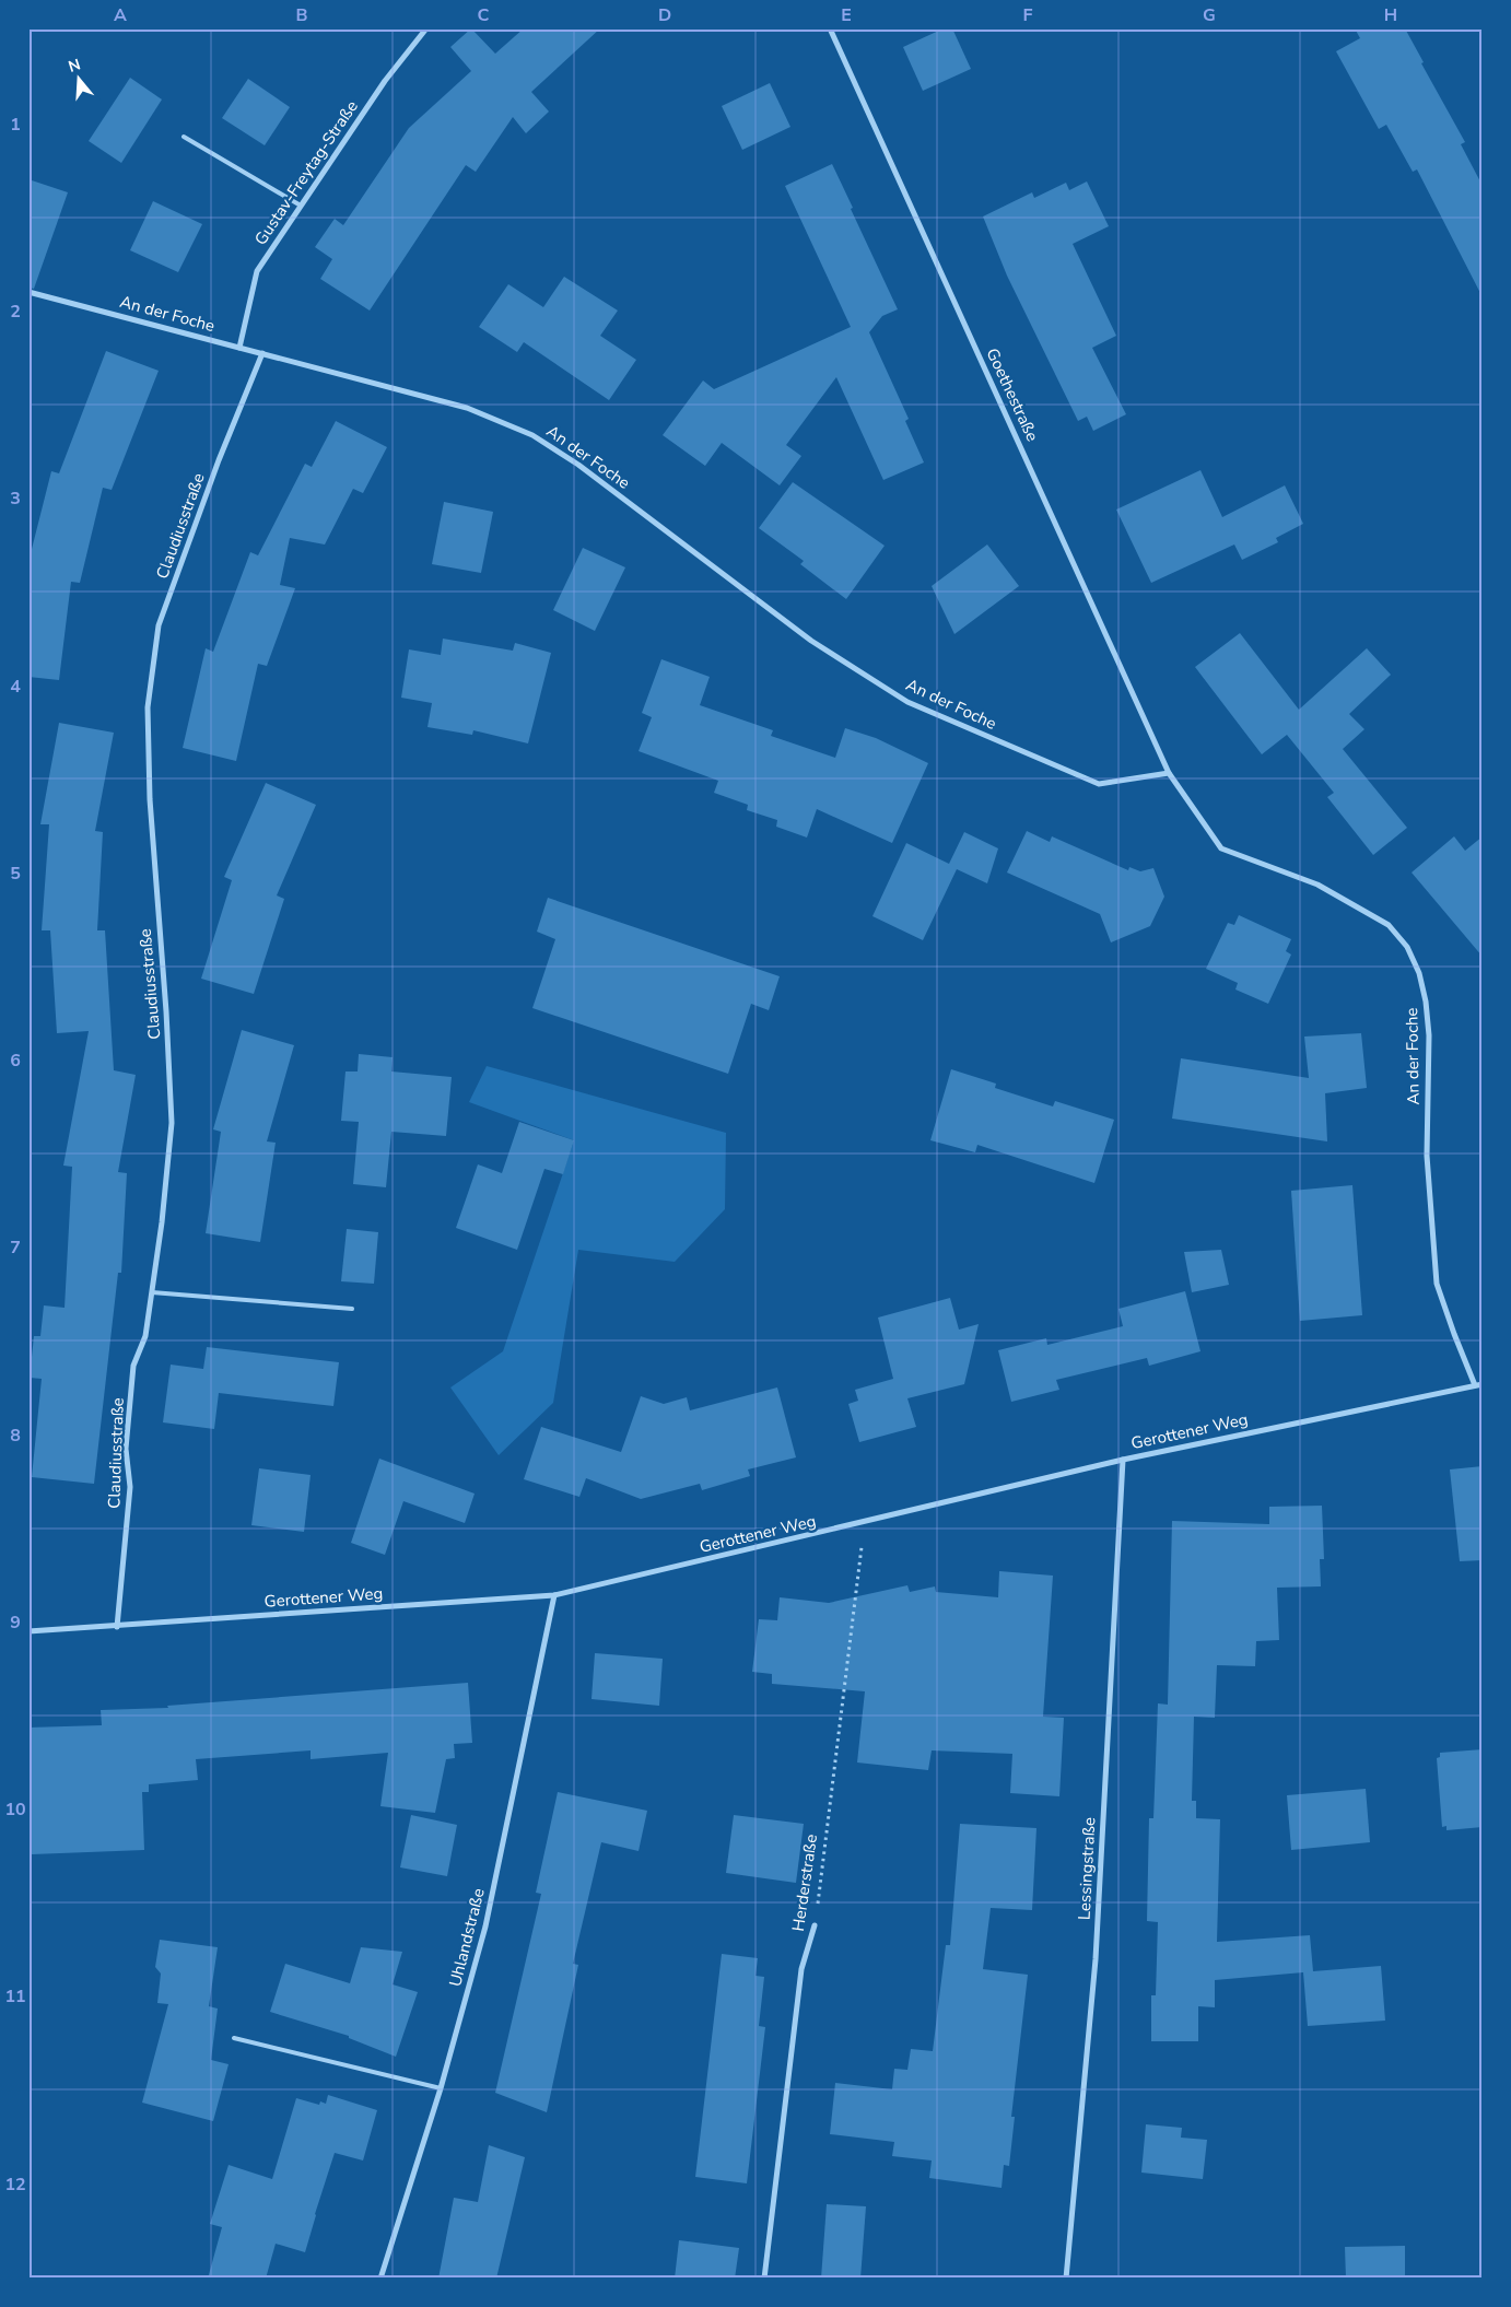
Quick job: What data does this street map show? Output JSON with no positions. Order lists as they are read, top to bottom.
{
  "streets": {
    "street": [
      "Gustav-Freytag-Straße",
      "An der Foche",
      "Goethestraße",
      "Claudiusstraße",
      "Gerottener Weg",
      "Lessingstraße",
      "Herderstraße",
      "Uhlandstraße"
    ]
  },
  "crossings": [
    ["Gustav-Freytag-Straße", "An der Foche"],
    ["An der Foche", "Goethestraße"],
    ["An der Foche", "Claudiusstraße"],
    ["An der Foche", "Gerottener Weg"],
    ["Claudiusstraße", "Gerottener Weg"],
    ["Gerottener Weg", "Lessingstraße"],
    ["Gerottener Weg", "Herderstraße"],
    ["Gerottener Weg", "Uhlandstraße"]
  ],
  "north": "top",
  "grid": {
    "columns": [
      "A",
      "B",
      "C",
      "D",
      "E",
      "F",
      "G",
      "H"
    ],
    "rows": [
      "1",
      "2",
      "3",
      "4",
      "5",
      "6",
      "7",
      "8",
      "9",
      "10",
      "11",
      "12"
    ]
  }
}
